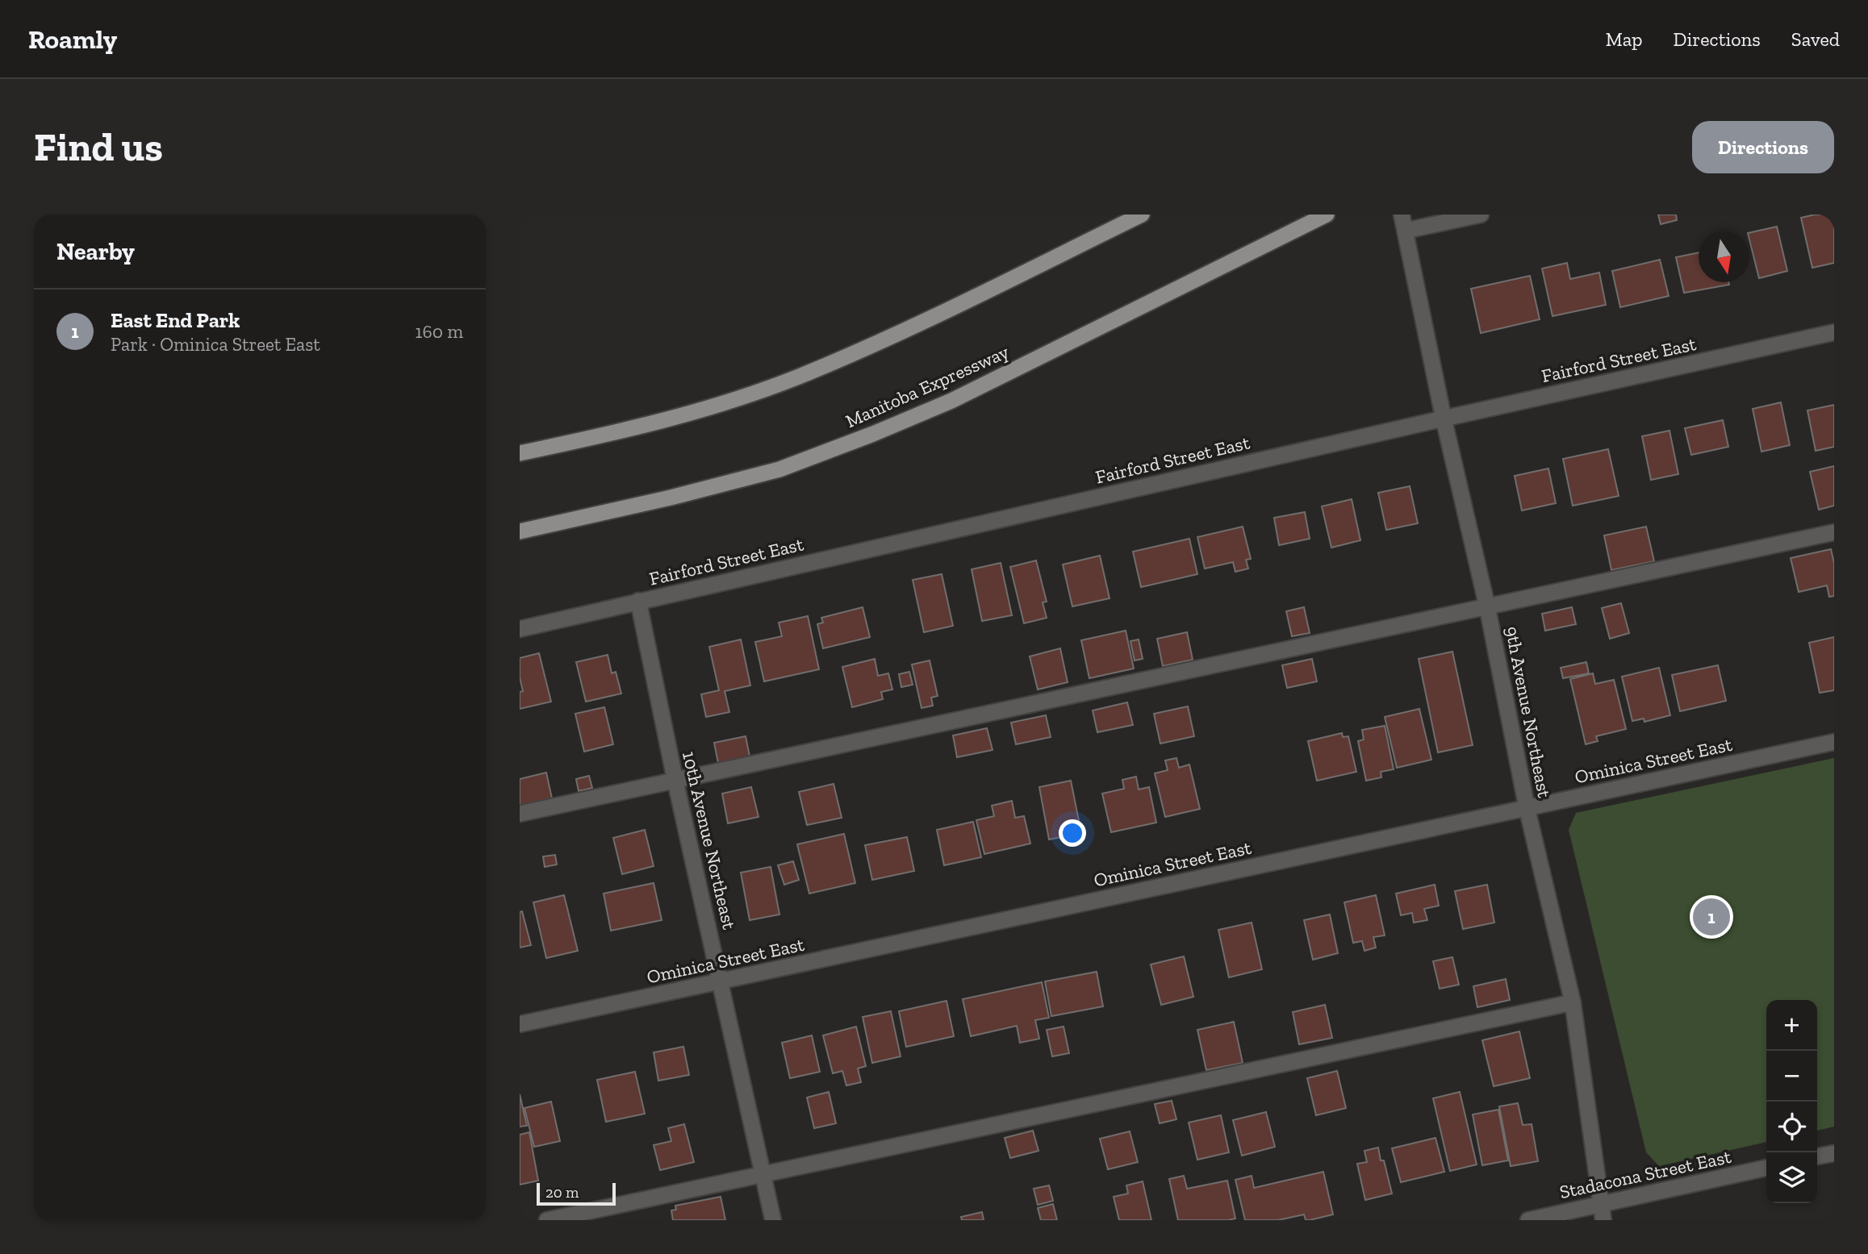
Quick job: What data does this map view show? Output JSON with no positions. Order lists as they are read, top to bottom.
{
  "streets": {
    "main road": ["Manitoba Expressway"],
    "street": [
      "Fairford Street East",
      "9th Avenue Northeast",
      "Ominica Street East",
      "10th Avenue Northeast",
      "Stadacona Street East"
    ]
  },
  "crossings": [
    ["Fairford Street East", "9th Avenue Northeast"],
    ["Fairford Street East", "10th Avenue Northeast"],
    ["9th Avenue Northeast", "Ominica Street East"],
    ["9th Avenue Northeast", "Stadacona Street East"],
    ["Ominica Street East", "10th Avenue Northeast"]
  ],
  "scale_bar": "20 m",
  "north": "bottom",
  "page": {
    "header": "Roamly",
    "nav": ["Map", "Directions", "Saved"],
    "buttons": "Directions",
    "title": "Find us",
    "heading": "Nearby",
    "list": [
      {
        "mark": "1",
        "name": "East End Park",
        "note": "Park · Ominica Street East",
        "value": "160 m"
      }
    ],
    "pins": "1",
    "map_buttons": ["+", "−"],
    "scale": "20 m"
  }
}
